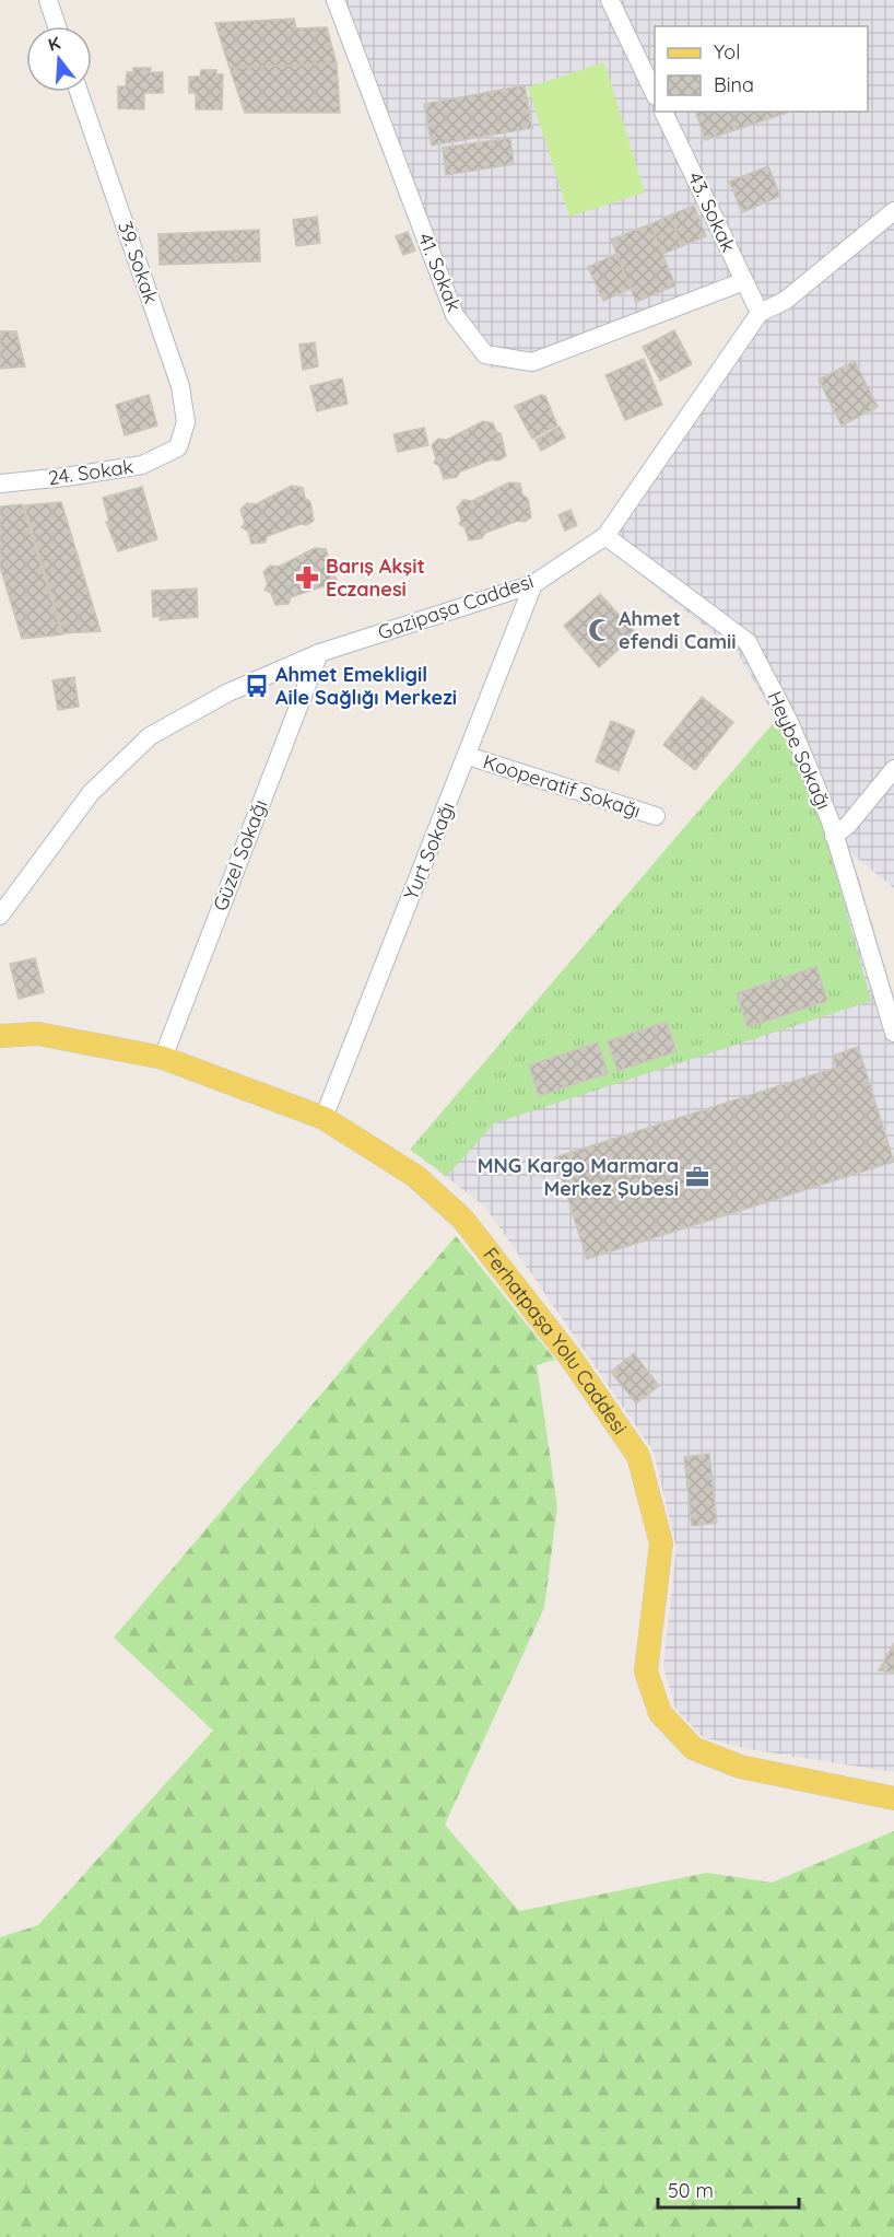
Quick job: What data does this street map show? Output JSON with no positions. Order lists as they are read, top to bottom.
{
  "streets": {
    "main road": ["Ferhatpaşa Yolu Caddesi"],
    "street": [
      "43. Sokak",
      "39. Sokak",
      "41. Sokak",
      "24. Sokak",
      "Gazipaşa Caddesi",
      "Heybe Sokağı",
      "Kooperatif Sokağı",
      "Yurt Sokağı",
      "Güzel Sokağı"
    ]
  },
  "crossings": [
    ["43. Sokak", "41. Sokak"],
    ["43. Sokak", "Gazipaşa Caddesi"],
    ["39. Sokak", "24. Sokak"],
    ["Gazipaşa Caddesi", "Heybe Sokağı"],
    ["Gazipaşa Caddesi", "Yurt Sokağı"],
    ["Gazipaşa Caddesi", "Güzel Sokağı"],
    ["Kooperatif Sokağı", "Yurt Sokağı"],
    ["Yurt Sokağı", "Ferhatpaşa Yolu Caddesi"],
    ["Güzel Sokağı", "Ferhatpaşa Yolu Caddesi"]
  ],
  "places": {
    "pharmacy": ["Barış Akşit Eczanesi"],
    "mosque": ["Ahmet efendi Camii"],
    "bus stop": ["Ahmet Emekligil Aile Sağlığı Merkezi"],
    "office": ["MNG Kargo Marmara Merkez Şubesi"]
  },
  "legend": ["Yol", "Bina"],
  "scale_bar": "50 m",
  "north": "top"
}
